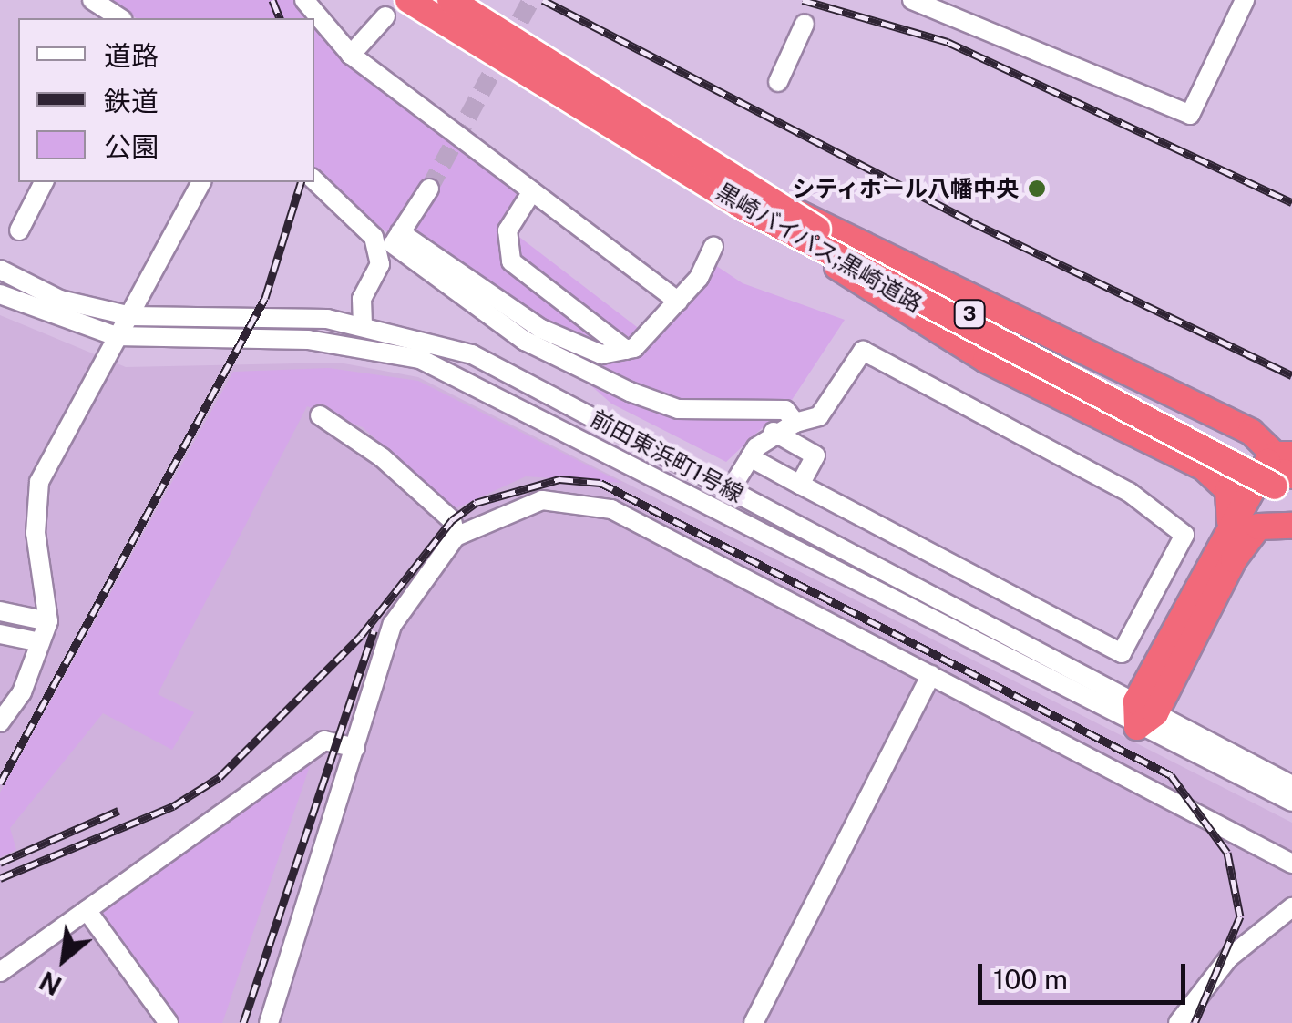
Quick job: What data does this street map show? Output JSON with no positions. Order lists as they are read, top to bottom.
{
  "streets": {
    "highway": ["黒崎バイパス;黒崎道路", "3"],
    "street": ["前田東浜町1号線"]
  },
  "places": ["シティホール八幡中央"],
  "legend": ["道路", "鉄道", "公園"],
  "scale_bar": "100 m",
  "north": "bottom left"
}
